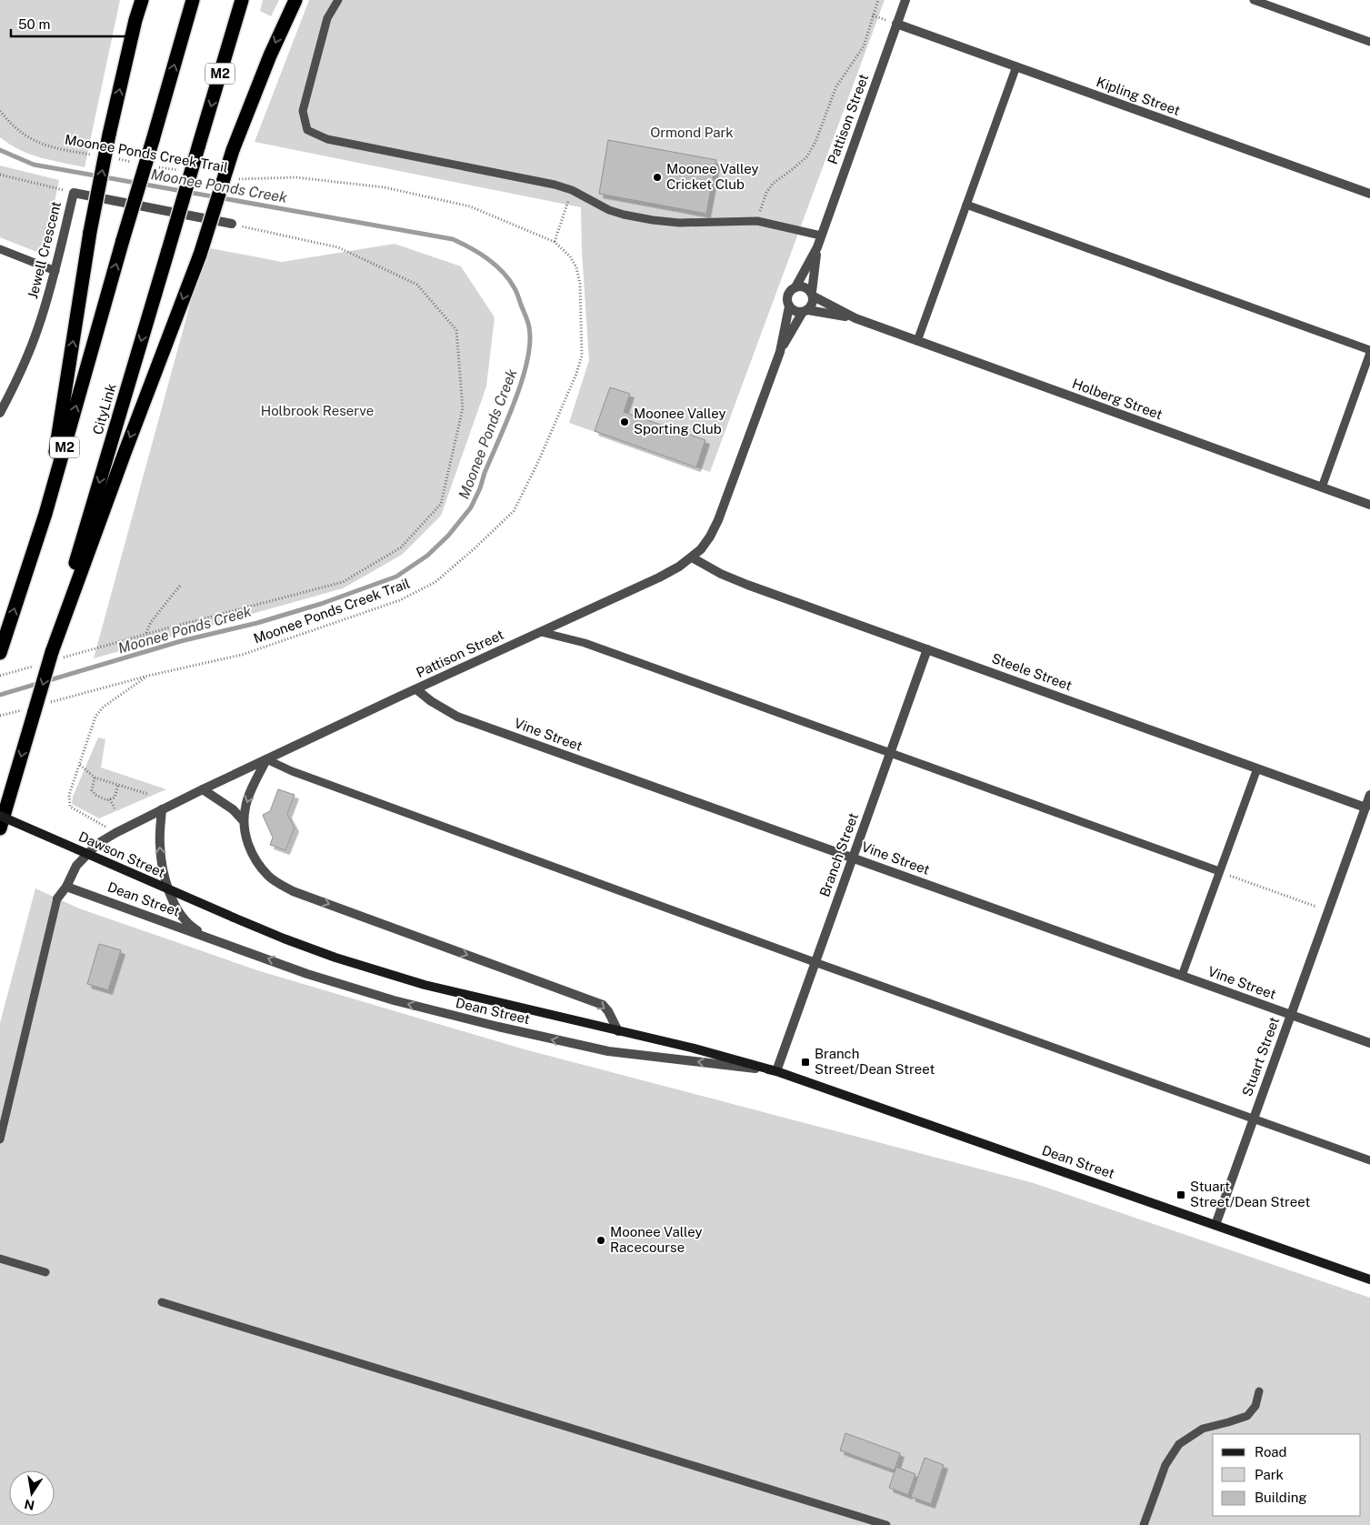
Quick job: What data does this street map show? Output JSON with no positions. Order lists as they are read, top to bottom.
{
  "streets": {
    "highway": ["M2", "CityLink"],
    "street": [
      "Kipling Street",
      "Pattison Street",
      "Jewell Crescent",
      "Holberg Street",
      "Steele Street",
      "Vine Street",
      "Dawson Street",
      "Branch Street",
      "Dean Street",
      "Stuart Street"
    ],
    "path": ["Moonee Ponds Creek Trail"]
  },
  "crossings": [
    ["Kipling Street", "Pattison Street"],
    ["Pattison Street", "Holberg Street"],
    ["Pattison Street", "Steele Street"],
    ["Pattison Street", "Vine Street"],
    ["Pattison Street", "Dean Street"],
    ["Moonee Ponds Creek Trail", "CityLink"],
    ["Steele Street", "Branch Street"],
    ["Steele Street", "Stuart Street"],
    ["Vine Street", "Branch Street"],
    ["Vine Street", "Stuart Street"],
    ["Dawson Street", "Dean Street"],
    ["Branch Street", "Dean Street"],
    ["Dean Street", "Stuart Street"]
  ],
  "water": ["Moonee Ponds Creek"],
  "parks": ["Ormond Park", "Holbrook Reserve"],
  "places": {
    "other": ["Moonee Valley Cricket Club", "Moonee Valley Sporting Club", "Moonee Valley Racecourse"],
    "transit": ["Branch Street/Dean Street", "Stuart Street/Dean Street"]
  },
  "legend": ["Road", "Park", "Building"],
  "scale_bar": "50 m",
  "north": "bottom"
}
